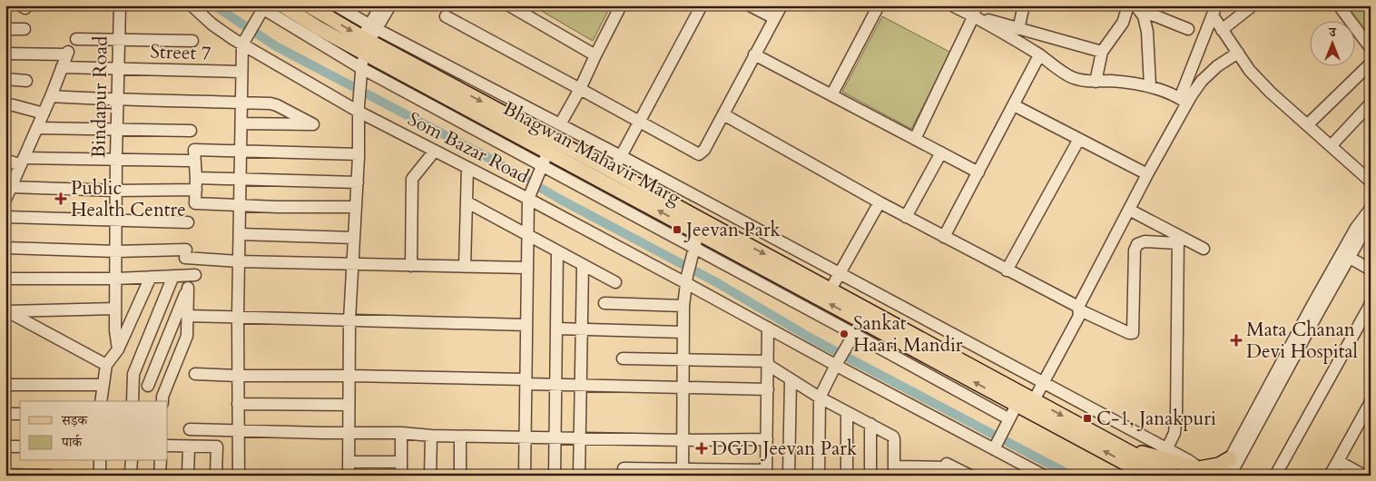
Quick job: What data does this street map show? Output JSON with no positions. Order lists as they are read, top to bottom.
{
  "streets": {
    "main road": ["Bhagwan Mahavir Marg"],
    "street": ["Street 7", "Bindapur Road", "Som Bazar Road"]
  },
  "crossings": [
    ["Street 7", "Bindapur Road"]
  ],
  "places": {
    "health": ["Public Health Centre", "Mata Chanan Devi Hospital", "DGD Jeevan Park"],
    "transit": ["Jeevan Park", "C-1, Janakpuri"],
    "other": ["Sankat Haari Mandir"]
  },
  "legend": ["सड़क", "पार्क"],
  "north": "top"
}
